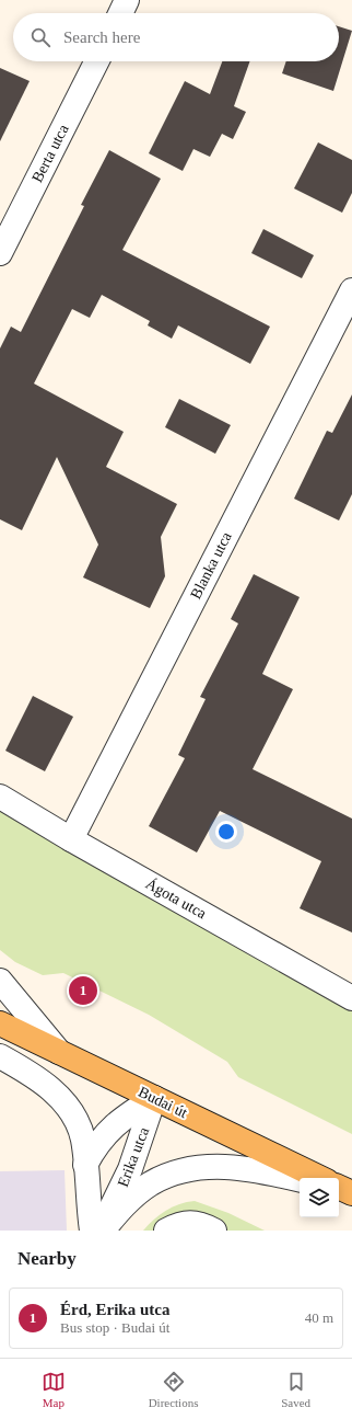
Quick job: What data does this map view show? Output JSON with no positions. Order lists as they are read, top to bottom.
{
  "streets": {
    "main road": ["Budai út"],
    "street": [
      "Berta utca",
      "Blanka utca",
      "Ágota utca",
      "Erika utca"
    ]
  },
  "crossings": [
    ["Blanka utca", "Ágota utca"],
    ["Budai út", "Erika utca"]
  ],
  "page": {
    "search": "Search here",
    "pins": "1",
    "heading": "Nearby",
    "list": [
      {
        "mark": "1",
        "name": "Érd, Erika utca",
        "note": "Bus stop · Budai út",
        "value": "40 m"
      }
    ],
    "nav": ["Map", "Directions", "Saved"]
  }
}
